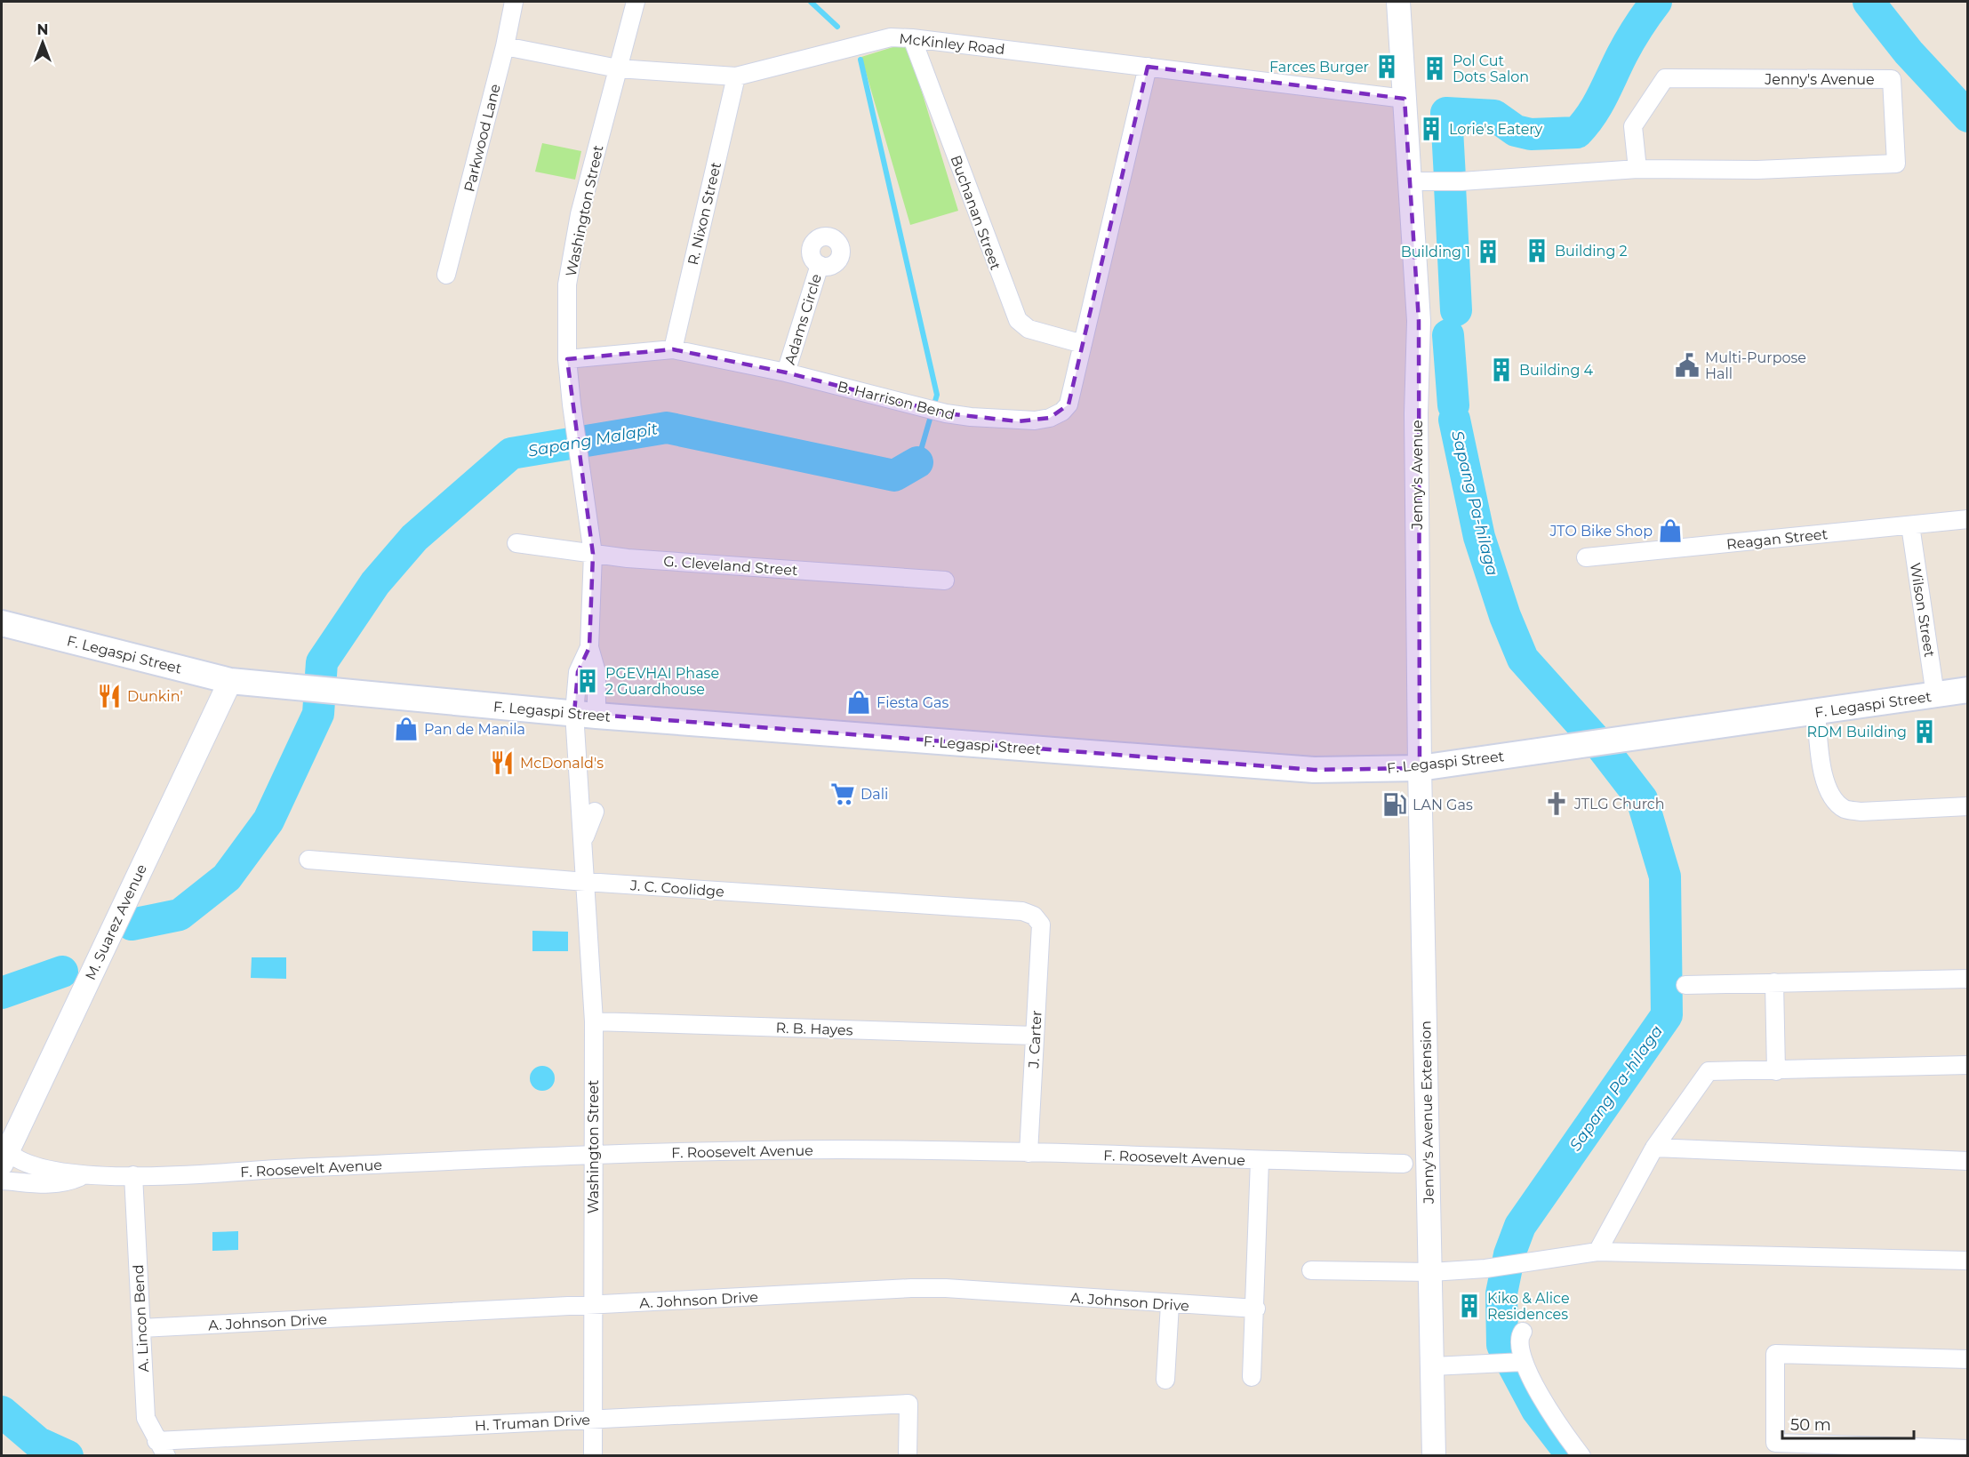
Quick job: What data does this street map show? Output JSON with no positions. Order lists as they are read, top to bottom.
{
  "streets": {
    "main road": ["F. Legaspi Street"],
    "street": [
      "McKinley Road",
      "Jenny's Avenue",
      "Parkwood Lane",
      "Washington Street",
      "Buchanan Street",
      "R. Nixon Street",
      "Adams Circle",
      "B. Harrison Bend",
      "Reagan Street",
      "G. Cleveland Street",
      "Wilson Street",
      "J. C. Coolidge",
      "M. Suarez Avenue",
      "R. B. Hayes",
      "J. Carter",
      "Jenny's Avenue Extension",
      "F. Roosevelt Avenue",
      "A. Johnson Drive",
      "A. Lincon Bend",
      "H. Truman Drive"
    ]
  },
  "crossings": [
    ["McKinley Road", "Jenny's Avenue"],
    ["McKinley Road", "Parkwood Lane"],
    ["McKinley Road", "Washington Street"],
    ["McKinley Road", "Buchanan Street"],
    ["McKinley Road", "R. Nixon Street"],
    ["McKinley Road", "B. Harrison Bend"],
    ["Jenny's Avenue", "F. Legaspi Street"],
    ["Jenny's Avenue", "Jenny's Avenue Extension"],
    ["Washington Street", "B. Harrison Bend"],
    ["Washington Street", "G. Cleveland Street"],
    ["Washington Street", "F. Legaspi Street"],
    ["Washington Street", "J. C. Coolidge"],
    ["Washington Street", "R. B. Hayes"],
    ["Washington Street", "F. Roosevelt Avenue"],
    ["Washington Street", "A. Johnson Drive"],
    ["Washington Street", "H. Truman Drive"],
    ["Buchanan Street", "B. Harrison Bend"],
    ["R. Nixon Street", "B. Harrison Bend"],
    ["Adams Circle", "B. Harrison Bend"],
    ["Reagan Street", "Wilson Street"],
    ["Wilson Street", "F. Legaspi Street"],
    ["F. Legaspi Street", "M. Suarez Avenue"],
    ["F. Legaspi Street", "Jenny's Avenue Extension"],
    ["J. C. Coolidge", "J. Carter"],
    ["M. Suarez Avenue", "F. Roosevelt Avenue"],
    ["R. B. Hayes", "J. Carter"],
    ["J. Carter", "F. Roosevelt Avenue"],
    ["F. Roosevelt Avenue", "A. Lincon Bend"],
    ["A. Johnson Drive", "A. Lincon Bend"],
    ["A. Lincon Bend", "H. Truman Drive"]
  ],
  "water": ["Sapang Malapit", "Sapang Pa-hilaga"],
  "places": {
    "building": [
      "Farces Burger",
      "Pol Cut Dots Salon",
      "Lorie's Eatery",
      "Building 2",
      "Building 1",
      "Building 4",
      "PGEVHAI Phase 2 Guardhouse",
      "RDM Building",
      "Kiko & Alice Residences"
    ],
    "public building": ["Multi-Purpose Hall"],
    "shop": ["JTO Bike Shop", "Fiesta Gas", "Pan de Manila"],
    "restaurant": ["Dunkin'", "McDonald's"],
    "supermarket": ["Dali"],
    "church": ["JTLG Church"],
    "fuel station": ["LAN Gas"]
  },
  "scale_bar": "50 m",
  "north": "top"
}
